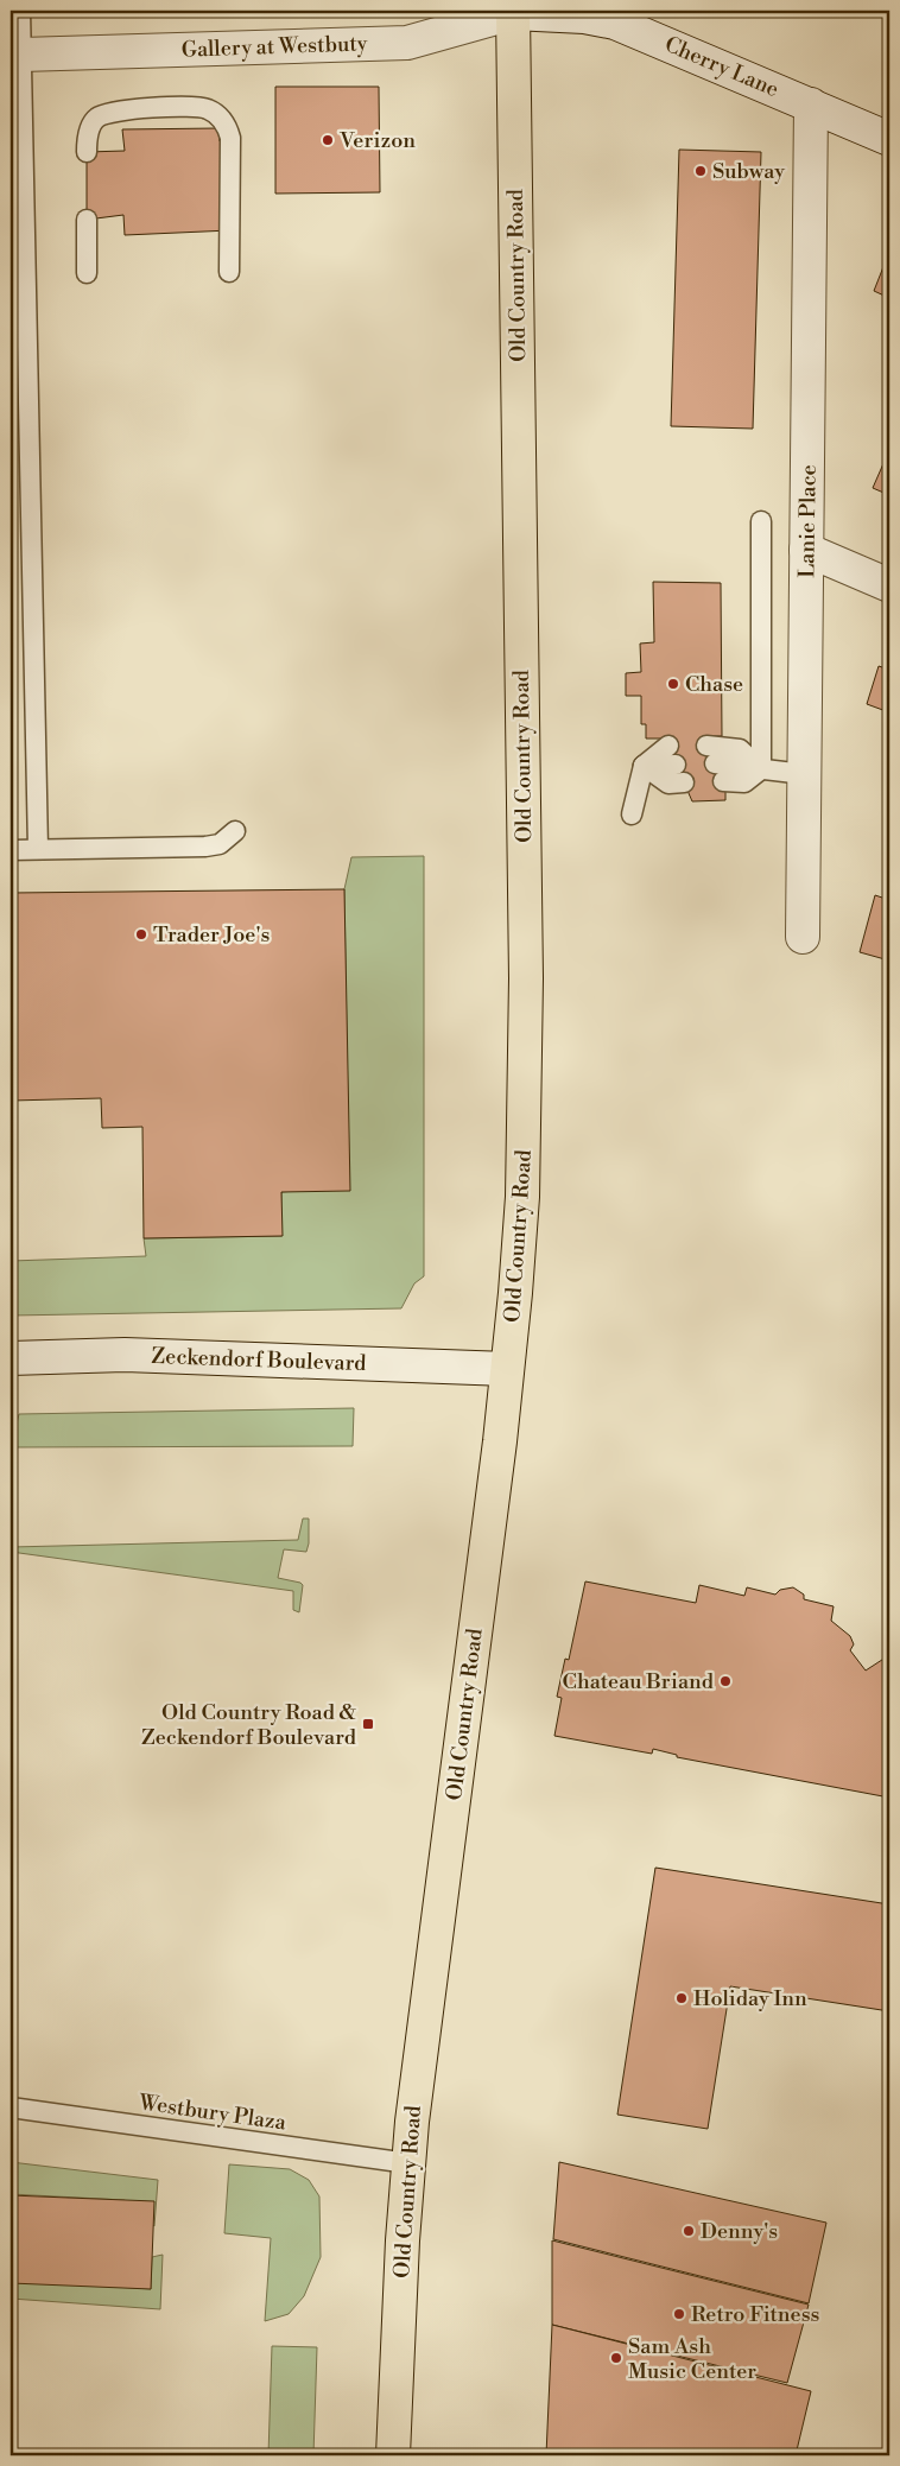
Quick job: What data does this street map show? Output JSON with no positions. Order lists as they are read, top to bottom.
{
  "streets": {
    "main road": ["Old Country Road"],
    "street": [
      "Gallery at Westbuty",
      "Cherry Lane",
      "Lanie Place",
      "Zeckendorf Boulevard"
    ],
    "lane": ["Westbury Plaza"]
  },
  "crossings": [
    ["Gallery at Westbuty", "Cherry Lane"],
    ["Gallery at Westbuty", "Old Country Road"],
    ["Cherry Lane", "Old Country Road"],
    ["Cherry Lane", "Lanie Place"],
    ["Old Country Road", "Zeckendorf Boulevard"],
    ["Old Country Road", "Westbury Plaza"]
  ],
  "places": {
    "other": [
      "Verizon",
      "Subway",
      "Chase",
      "Trader Joe's",
      "Chateau Briand",
      "Holiday Inn",
      "Denny's",
      "Retro Fitness",
      "Sam Ash Music Center"
    ],
    "transit": ["Old Country Road & Zeckendorf Boulevard"]
  }
}
